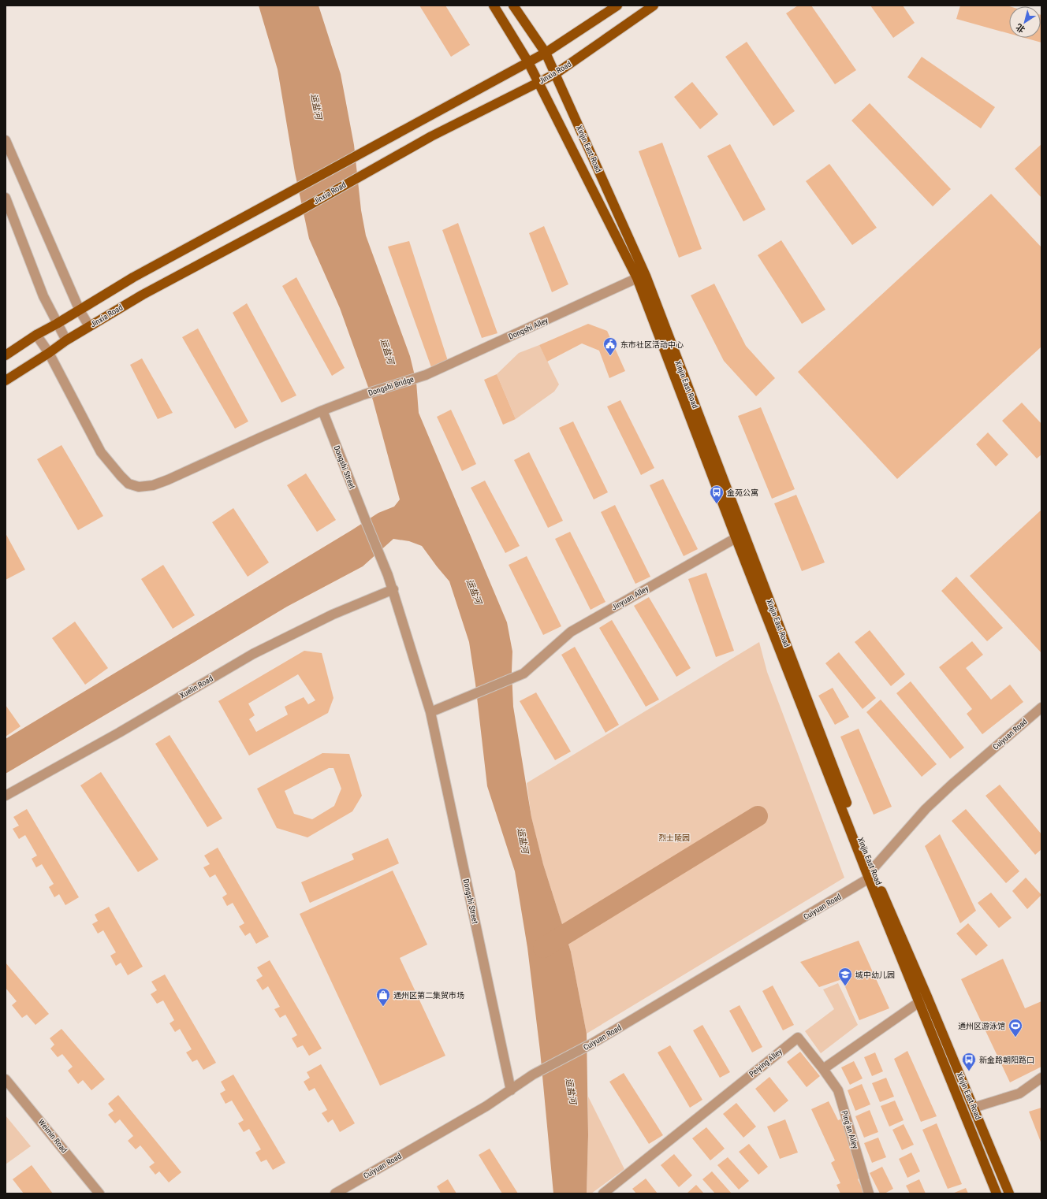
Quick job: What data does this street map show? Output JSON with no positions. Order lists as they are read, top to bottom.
{
  "streets": {
    "main road": ["Jinxia Road", "Xinjin East Road"],
    "street": [
      "Dongshi Alley",
      "Dongshi Bridge",
      "Dongshi Street",
      "Jinyuan Alley",
      "Xuelin Road",
      "Cuiyuan Road",
      "Peiying Alley",
      "Ping'an Alley",
      "Weimin Road"
    ]
  },
  "crossings": [
    ["Jinxia Road", "Xinjin East Road"],
    ["Jinxia Road", "Dongshi Bridge"],
    ["Xinjin East Road", "Dongshi Alley"],
    ["Xinjin East Road", "Jinyuan Alley"],
    ["Xinjin East Road", "Cuiyuan Road"],
    ["Dongshi Alley", "Dongshi Bridge"],
    ["Dongshi Bridge", "Dongshi Street"],
    ["Dongshi Street", "Jinyuan Alley"],
    ["Dongshi Street", "Xuelin Road"],
    ["Dongshi Street", "Cuiyuan Road"],
    ["Peiying Alley", "Ping'an Alley"]
  ],
  "water": ["运盐河"],
  "parks": ["烈士陵园"],
  "places": {
    "public building": ["东市社区活动中心"],
    "bus stop": ["金苑公寓", "新金路朝阳路口"],
    "school or university": ["城中幼儿园"],
    "shop": ["通州区第二集贸市场"],
    "sports": ["通州区游泳馆"]
  },
  "north": "bottom left"
}
